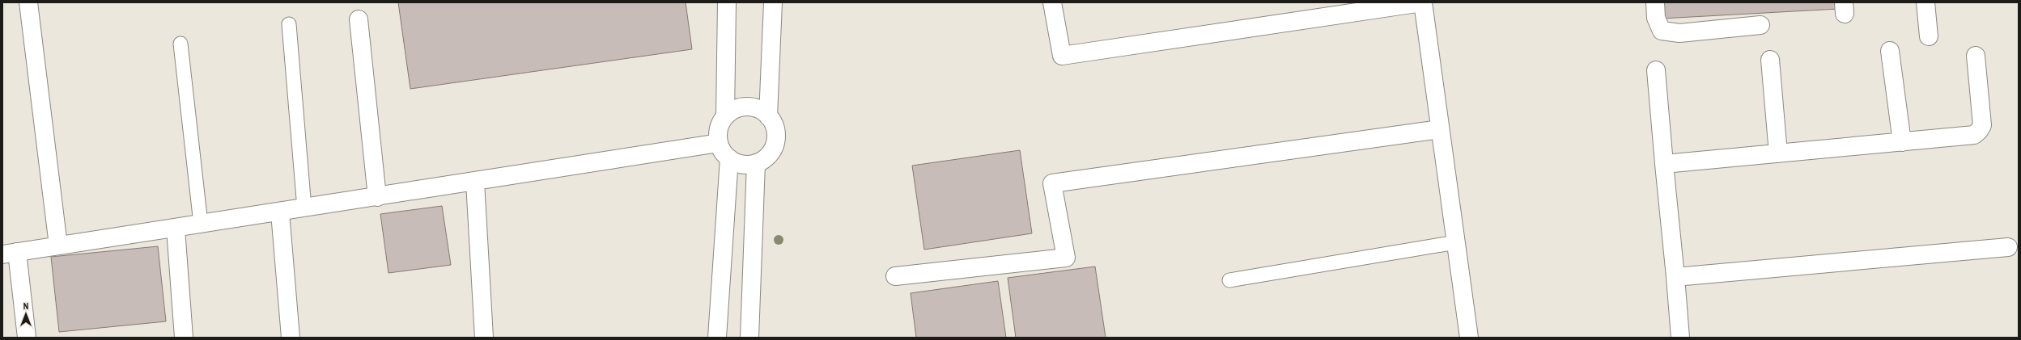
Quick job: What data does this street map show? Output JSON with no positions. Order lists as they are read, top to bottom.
{
  "north": "top"
}
